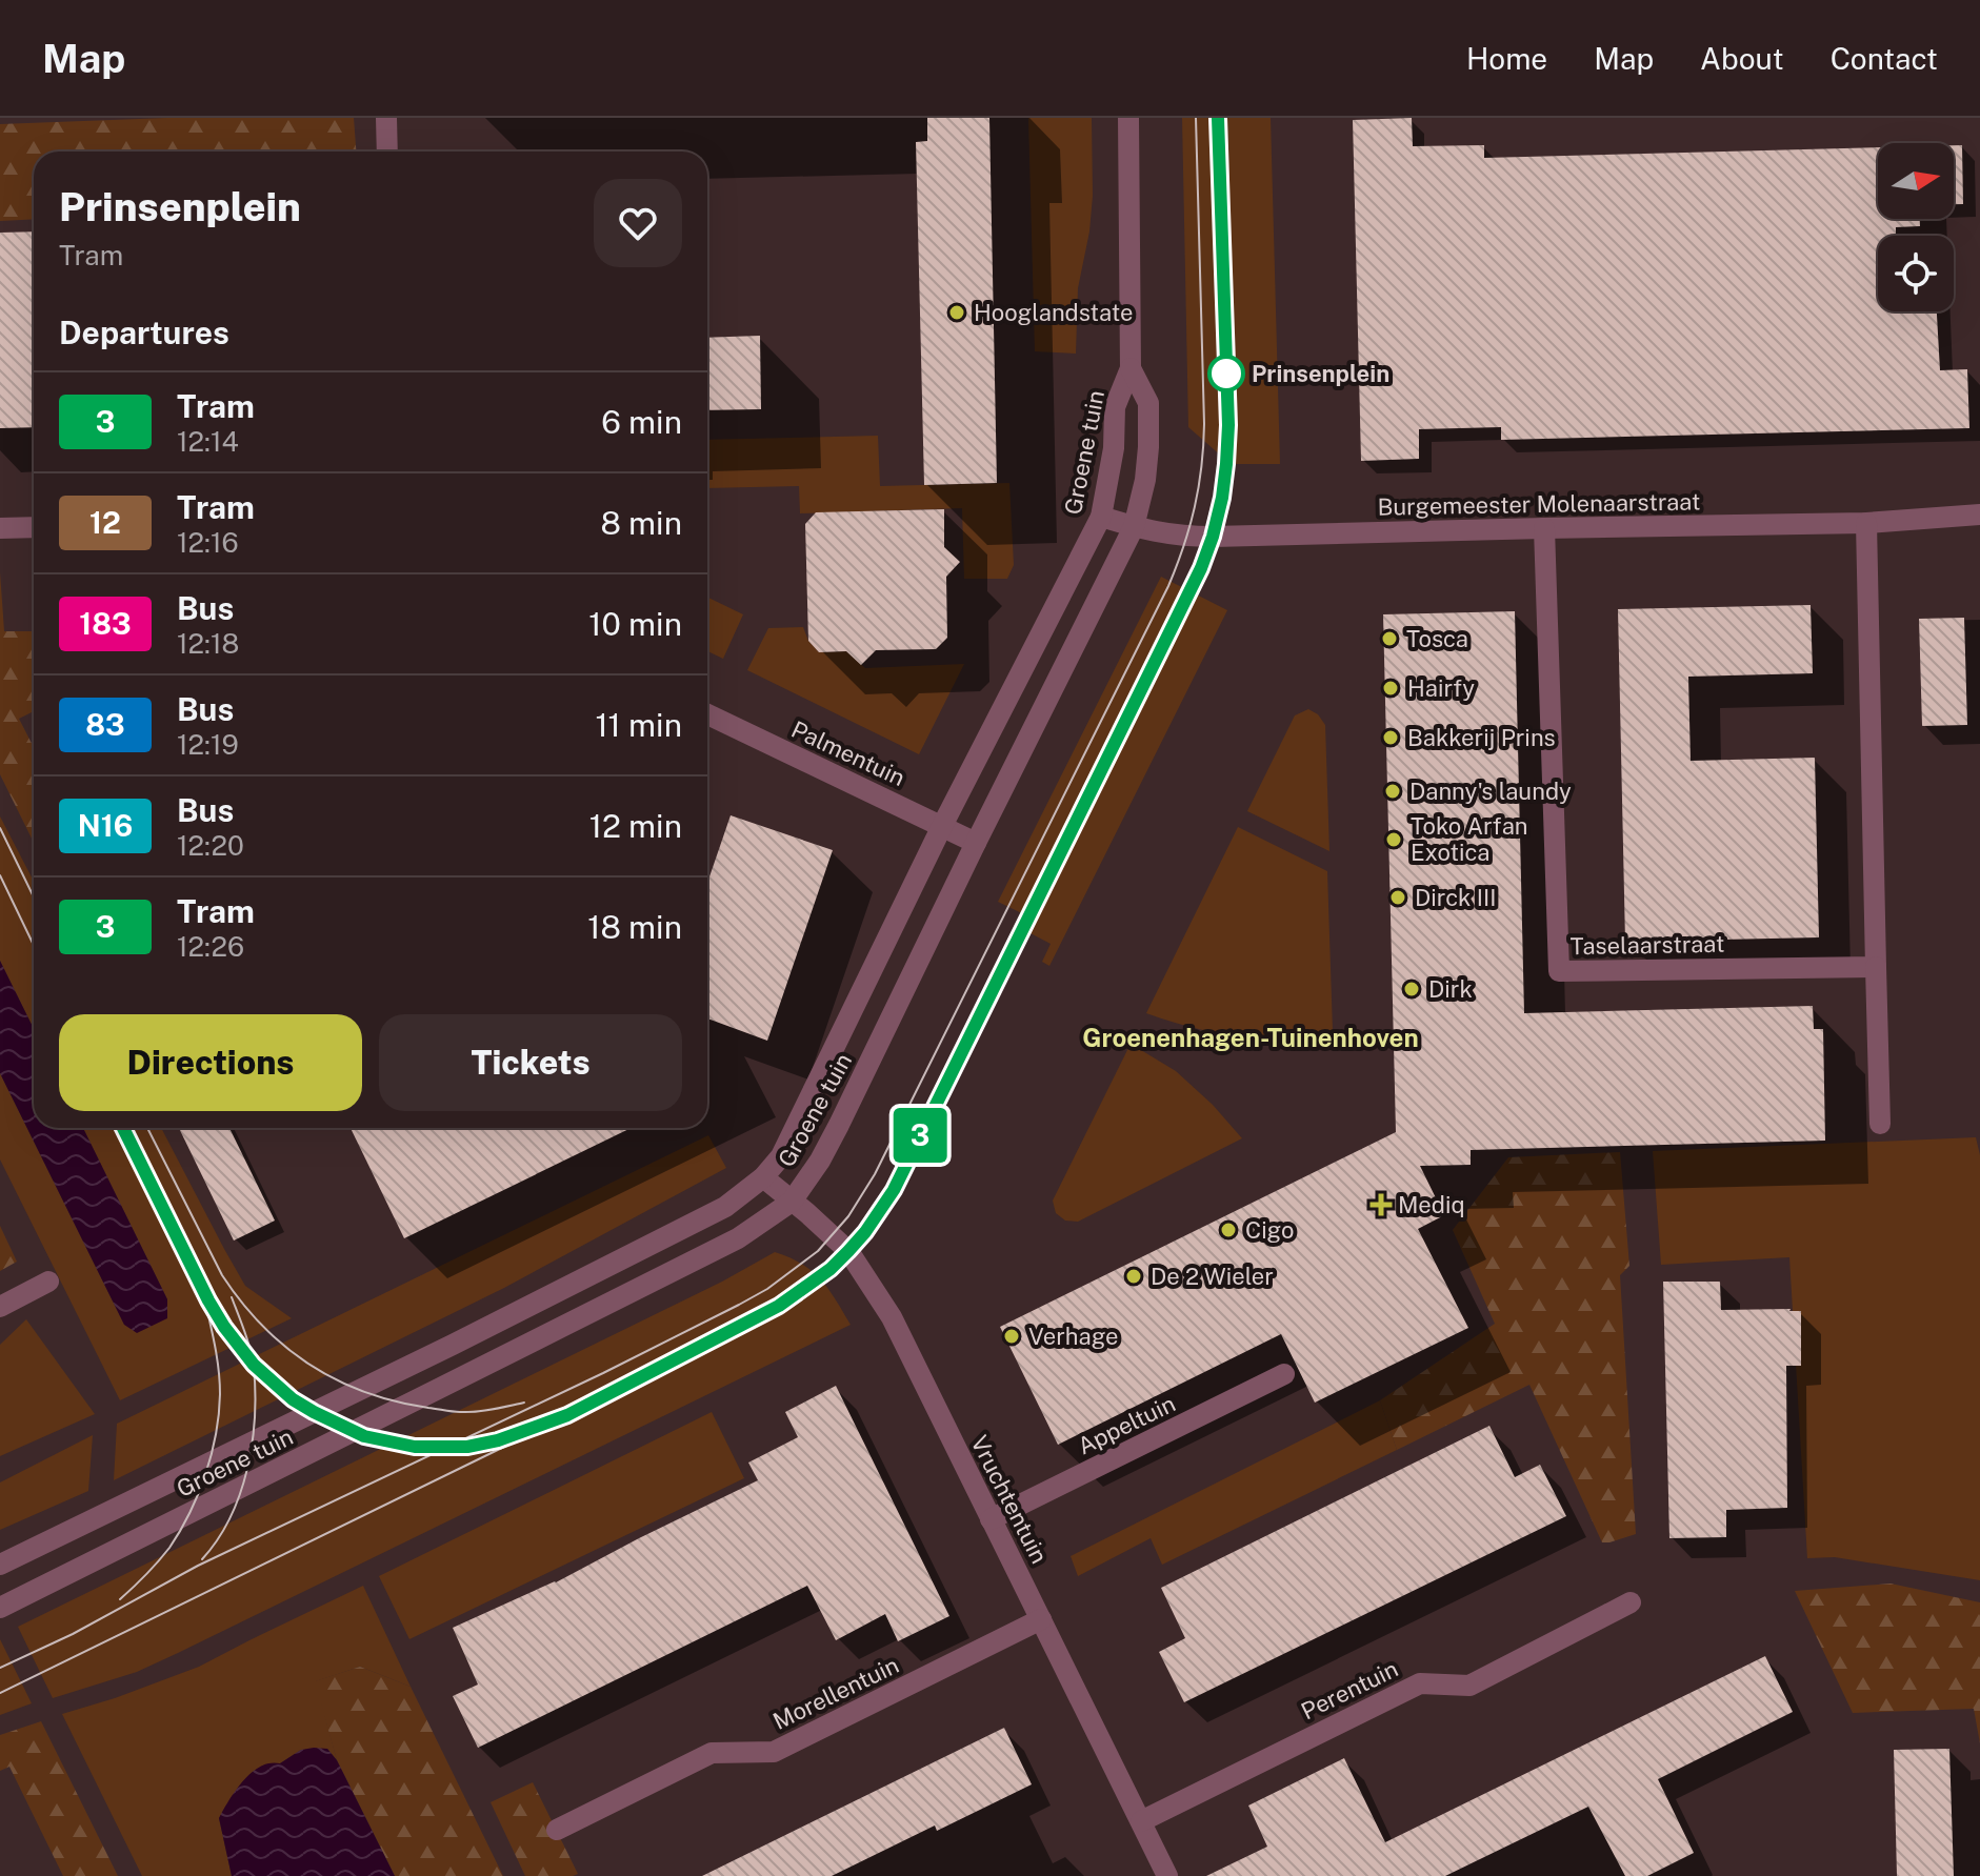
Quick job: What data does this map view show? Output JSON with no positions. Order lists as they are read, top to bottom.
{
  "streets": {
    "street": [
      "Groene tuin",
      "Burgemeester Molenaarstraat",
      "Palmentuin",
      "Taselaarstraat",
      "Appeltuin",
      "Vruchtentuin",
      "Perentuin",
      "Morellentuin"
    ]
  },
  "crossings": [
    ["Groene tuin", "Burgemeester Molenaarstraat"],
    ["Groene tuin", "Palmentuin"],
    ["Groene tuin", "Vruchtentuin"],
    ["Burgemeester Molenaarstraat", "Taselaarstraat"],
    ["Appeltuin", "Vruchtentuin"],
    ["Vruchtentuin", "Perentuin"],
    ["Vruchtentuin", "Morellentuin"]
  ],
  "districts": ["Groenenhagen-Tuinenhoven"],
  "places": {
    "other": [
      "Hooglandstate",
      "Prinsenplein",
      "Tosca",
      "Hairfy",
      "Bakkerij Prins",
      "Danny's laundy",
      "Toko Arfan Exotica",
      "Dirck III",
      "Dirk",
      "Cigo",
      "De 2 Wieler",
      "Verhage"
    ],
    "health": ["Mediq"]
  },
  "lines": ["tram line 3"],
  "north": "right",
  "page": {
    "header": "Map",
    "nav": [
      "Home",
      "Map",
      "About",
      "Contact"
    ],
    "on_map": "3",
    "heading": [
      ["Prinsenplein", "Tram"],
      "Departures"
    ],
    "list": [
      {
        "mark": "3",
        "name": "Tram",
        "note": "12:14",
        "value": "6 min"
      },
      {
        "mark": "12",
        "name": "Tram",
        "note": "12:16",
        "value": "8 min"
      },
      {
        "mark": "183",
        "name": "Bus",
        "note": "12:18",
        "value": "10 min"
      },
      {
        "mark": "83",
        "name": "Bus",
        "note": "12:19",
        "value": "11 min"
      },
      {
        "mark": "N16",
        "name": "Bus",
        "note": "12:20",
        "value": "12 min"
      },
      {
        "mark": "3",
        "name": "Tram",
        "note": "12:26",
        "value": "18 min"
      }
    ],
    "buttons": ["Directions", "Tickets"]
  }
}
